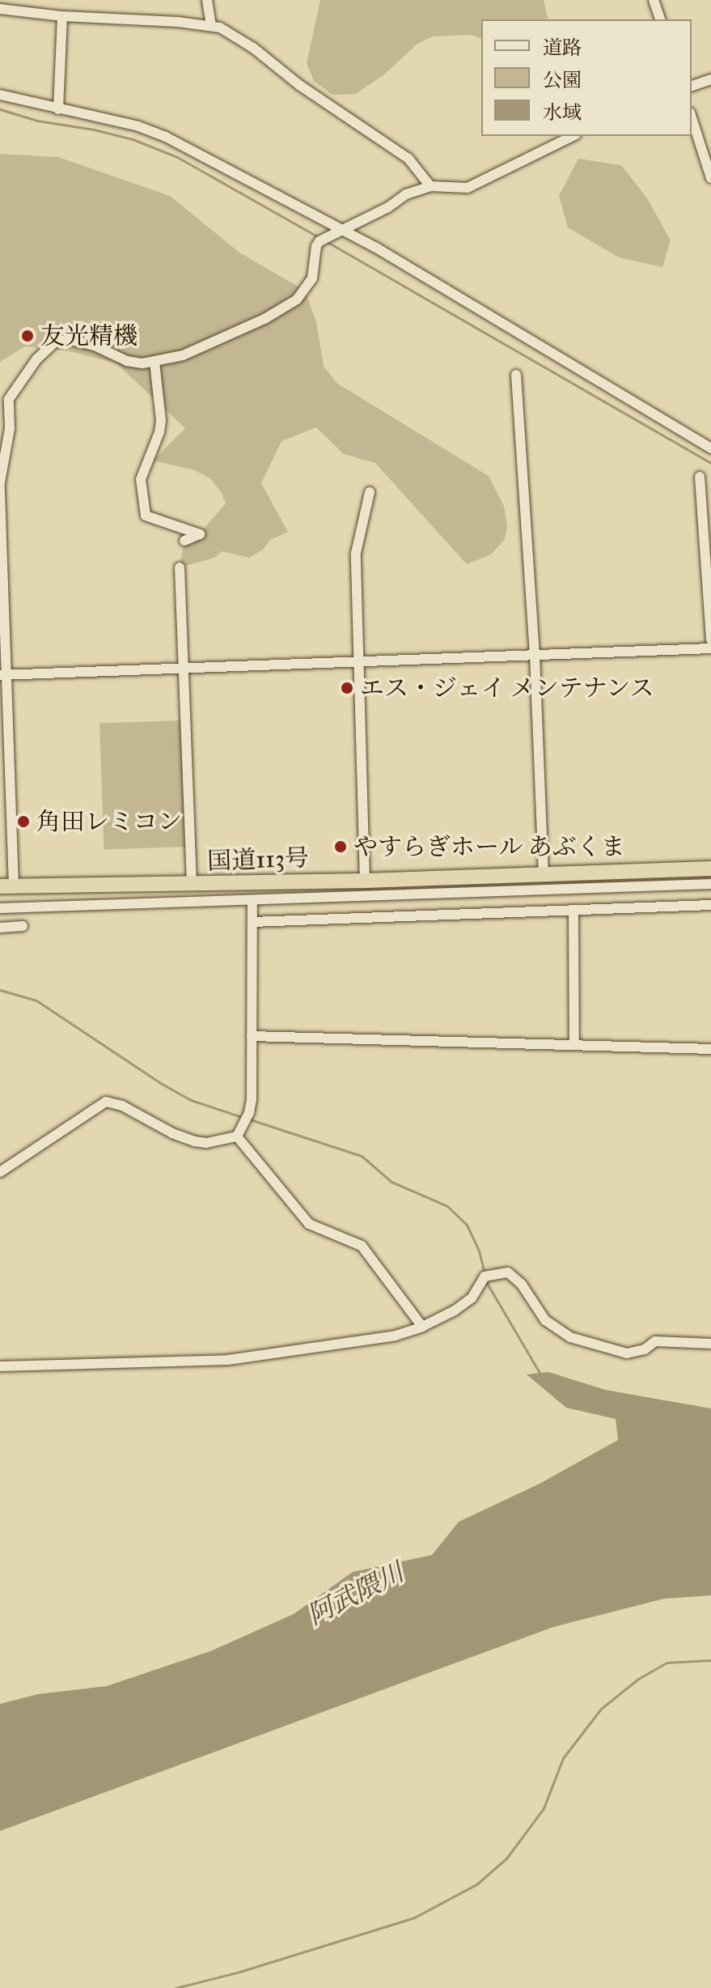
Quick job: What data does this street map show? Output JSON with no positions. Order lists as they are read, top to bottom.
{
  "streets": {
    "highway": ["国道113号"]
  },
  "water": ["阿武隈川"],
  "places": [
    "友光精機",
    "エス・ジェイ メンテナンス",
    "角田レミコン",
    "やすらぎホール あぶくま"
  ],
  "legend": ["道路", "公園", "水域"]
}
